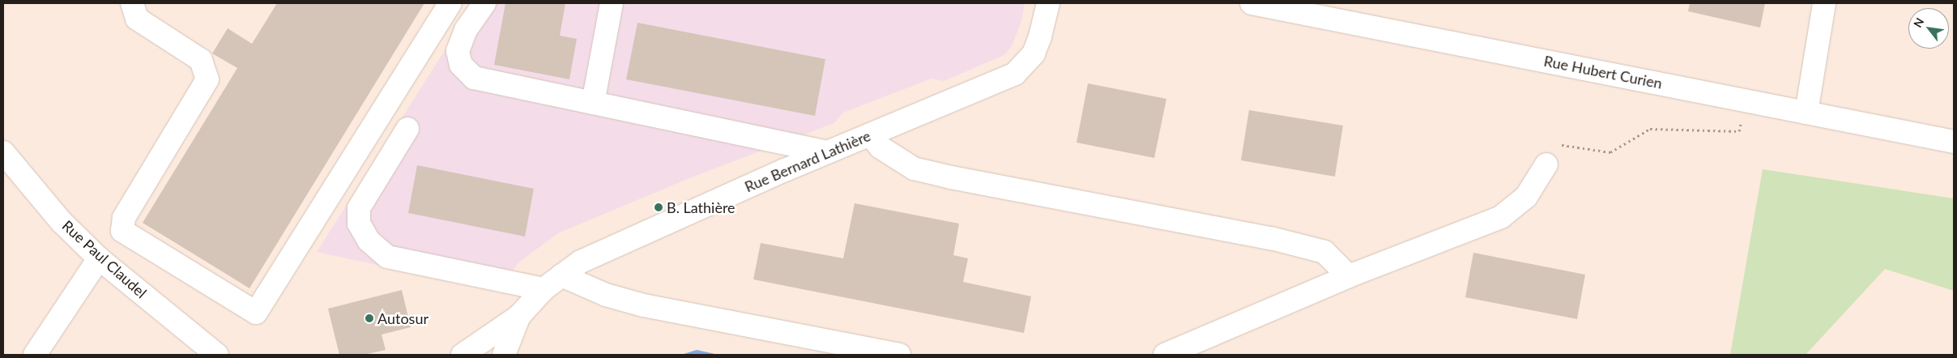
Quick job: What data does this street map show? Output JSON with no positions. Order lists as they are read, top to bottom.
{
  "streets": {
    "street": ["Rue Hubert Curien", "Rue Bernard Lathière", "Rue Paul Claudel"]
  },
  "places": ["B. Lathière", "Autosur"],
  "north": "top left"
}
